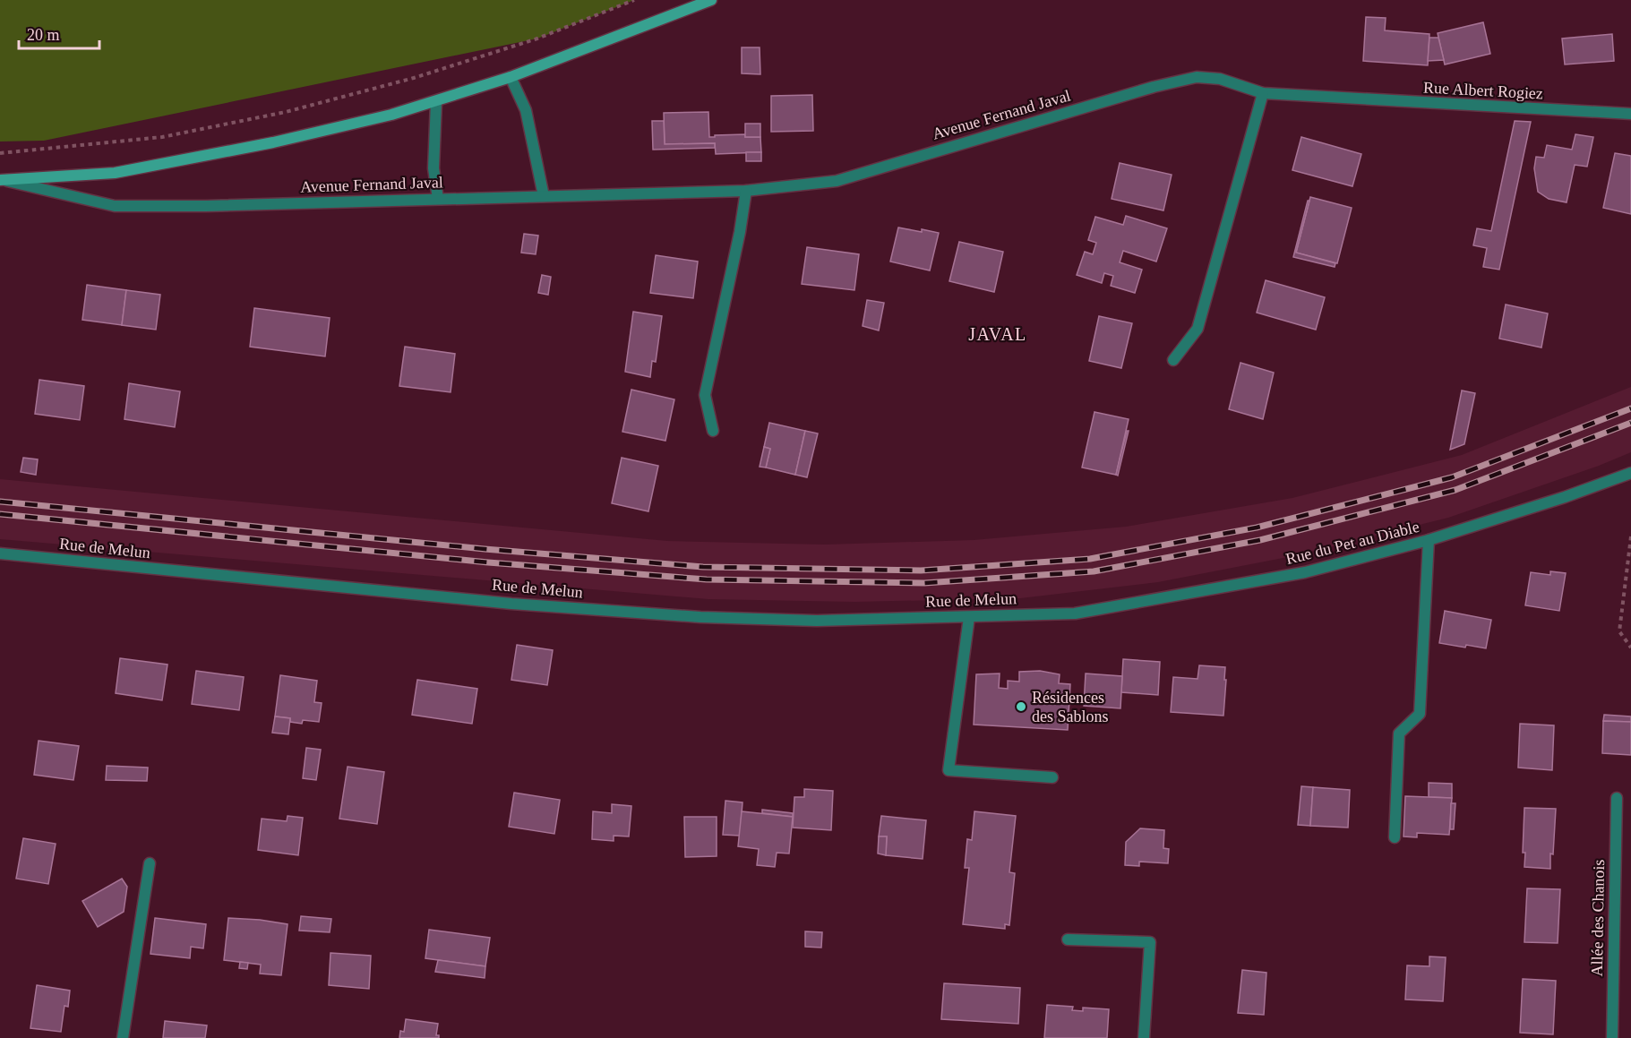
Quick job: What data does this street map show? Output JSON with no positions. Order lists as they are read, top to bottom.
{
  "streets": {
    "street": [
      "Rue Albert Rogiez",
      "Avenue Fernand Javal",
      "Rue du Pet au Diable",
      "Rue de Melun",
      "Allée des Chanois"
    ]
  },
  "crossings": [
    ["Rue Albert Rogiez", "Avenue Fernand Javal"],
    ["Rue du Pet au Diable", "Rue de Melun"]
  ],
  "districts": ["JAVAL"],
  "places": ["Résidences des Sablons"],
  "scale_bar": "20 m"
}
